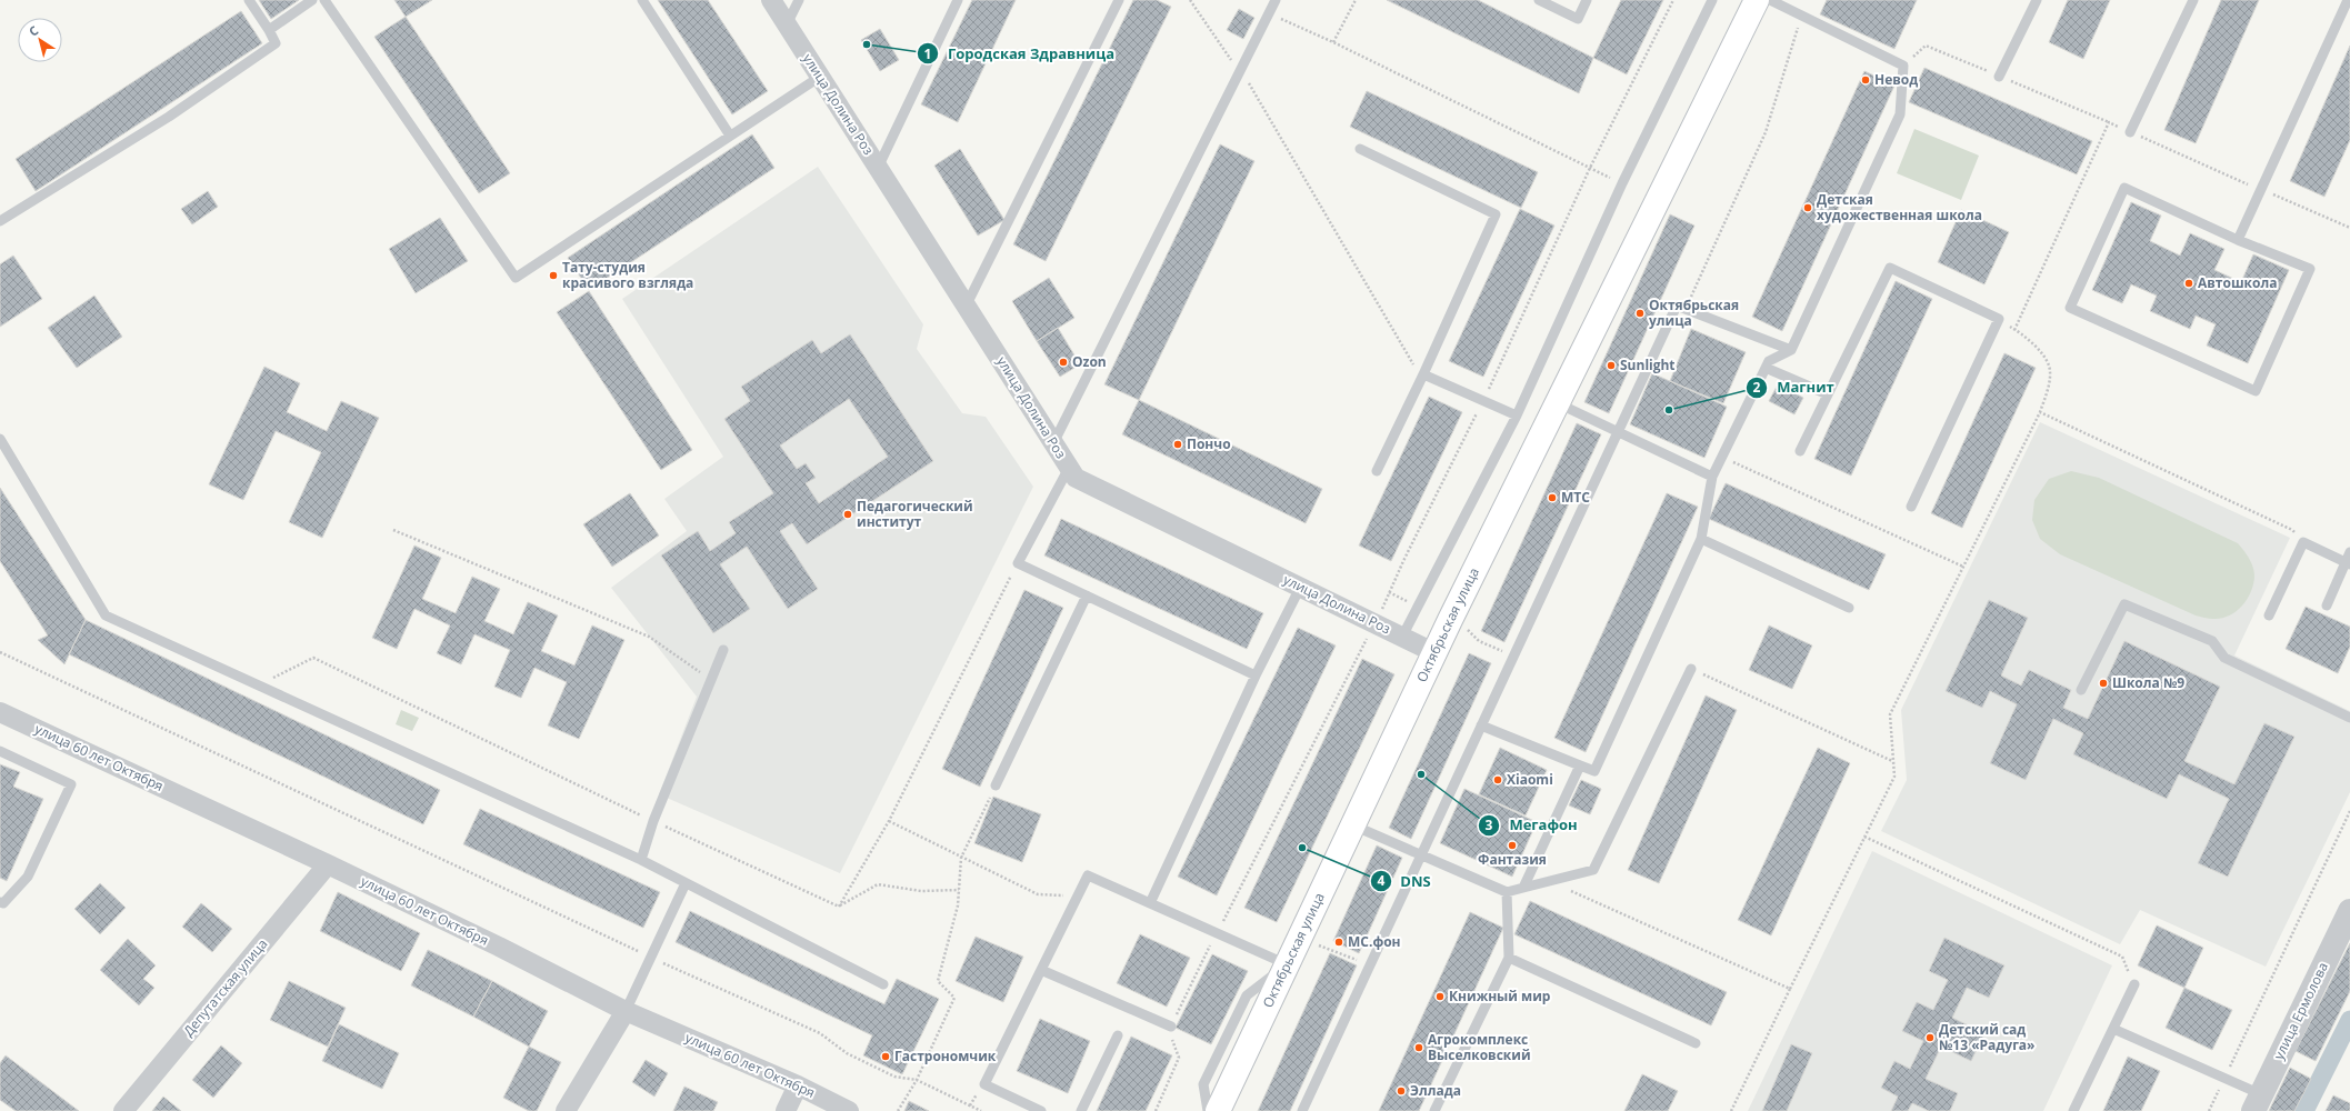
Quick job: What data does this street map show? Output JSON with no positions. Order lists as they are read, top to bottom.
{
  "streets": {
    "main road": ["Октябрьская улица"],
    "street": [
      "улица Долина Роз",
      "улица 60 лет Октября",
      "Депутатская улица",
      "улица Ермолова"
    ]
  },
  "crossings": [
    ["улица Долина Роз", "Октябрьская улица"],
    ["улица 60 лет Октября", "Депутатская улица"]
  ],
  "places": [
    "Городская Здравница",
    "Невод",
    "Детская художественная школа",
    "Тату-студия красивого взгляда",
    "Автошкола",
    "Октябрьская улица",
    "Ozon",
    "Sunlight",
    "Магнит",
    "Пончо",
    "МТС",
    "Педагогический институт",
    "Школа №9",
    "Мегафон",
    "Xiaomi",
    "Фантазия",
    "DNS",
    "МС.фон",
    "Книжный мир",
    "Детский сад №13 «Радуга»",
    "Агрокомплекс Выселковский",
    "Гастрономчик",
    "Эллада"
  ],
  "north": "top left"
}
